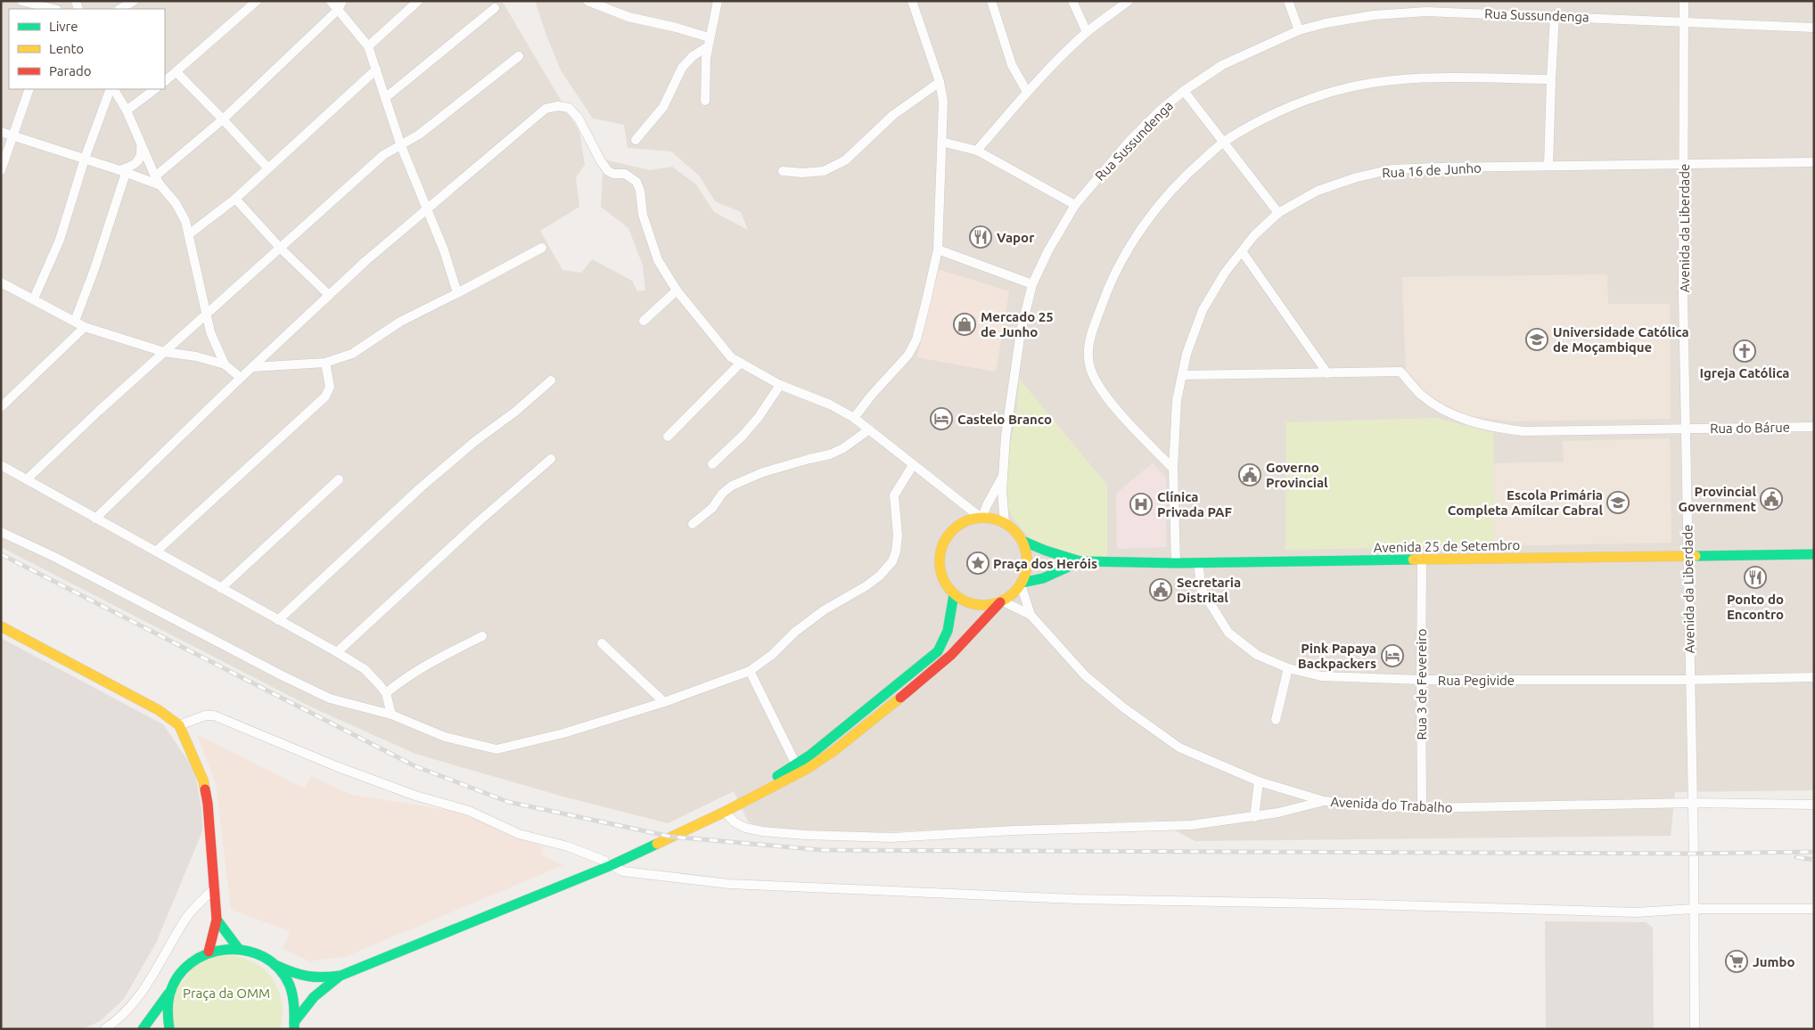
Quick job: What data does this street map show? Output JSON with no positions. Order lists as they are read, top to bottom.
{
  "streets": {
    "main road": ["Avenida 25 de Setembro"],
    "street": [
      "Rua Sussundenga",
      "Rua 16 de Junho",
      "Avenida da Liberdade",
      "Rua do Bárue",
      "Rua Pegivide",
      "Rua 3 de Fevereiro",
      "Avenida do Trabalho"
    ]
  },
  "crossings": [
    ["Rua Sussundenga", "Avenida da Liberdade"],
    ["Rua Sussundenga", "Avenida 25 de Setembro"],
    ["Rua Sussundenga", "Avenida do Trabalho"],
    ["Rua 16 de Junho", "Avenida da Liberdade"],
    ["Rua 16 de Junho", "Rua do Bárue"],
    ["Rua 16 de Junho", "Avenida 25 de Setembro"],
    ["Avenida da Liberdade", "Rua do Bárue"],
    ["Avenida da Liberdade", "Avenida 25 de Setembro"],
    ["Avenida da Liberdade", "Rua Pegivide"],
    ["Avenida da Liberdade", "Avenida do Trabalho"],
    ["Avenida 25 de Setembro", "Rua Pegivide"],
    ["Avenida 25 de Setembro", "Rua 3 de Fevereiro"],
    ["Avenida 25 de Setembro", "Avenida do Trabalho"],
    ["Rua Pegivide", "Rua 3 de Fevereiro"],
    ["Rua 3 de Fevereiro", "Avenida do Trabalho"]
  ],
  "parks": ["Praça da OMM"],
  "places": {
    "restaurant": ["Vapor", "Ponto do Encontro"],
    "shop": ["Mercado 25 de Junho"],
    "school or university": ["Universidade Católica de Moçambique", "Escola Primária Completa Amílcar Cabral"],
    "church": ["Igreja Católica"],
    "hotel": ["Castelo Branco", "Pink Papaya Backpackers"],
    "public building": ["Governo Provincial", "Provincial Government", "Secretaria Distrital"],
    "hospital": ["Clínica Privada PAF"],
    "place": ["Praça dos Heróis"],
    "supermarket": ["Jumbo"]
  },
  "legend": ["Livre", "Lento", "Parado"]
}
